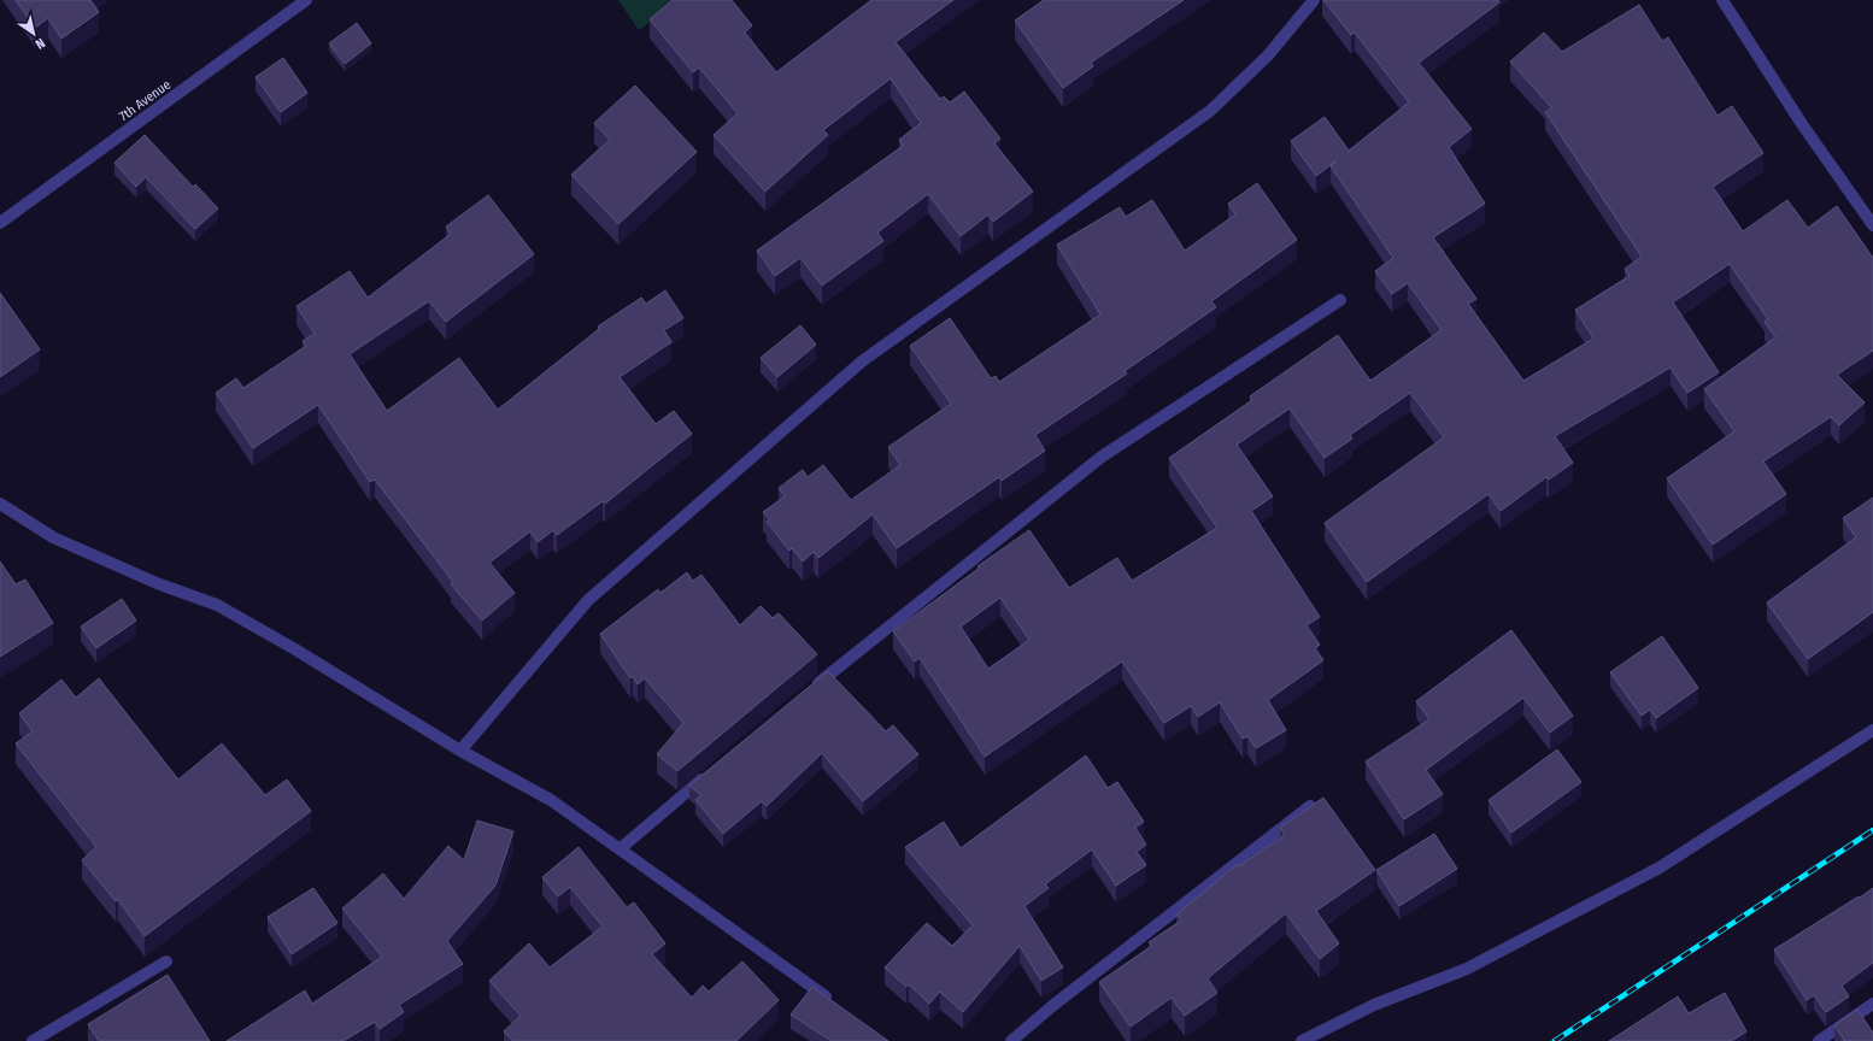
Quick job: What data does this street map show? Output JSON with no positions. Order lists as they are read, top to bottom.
{
  "streets": {
    "street": ["7th Avenue"]
  },
  "north": "bottom right"
}
